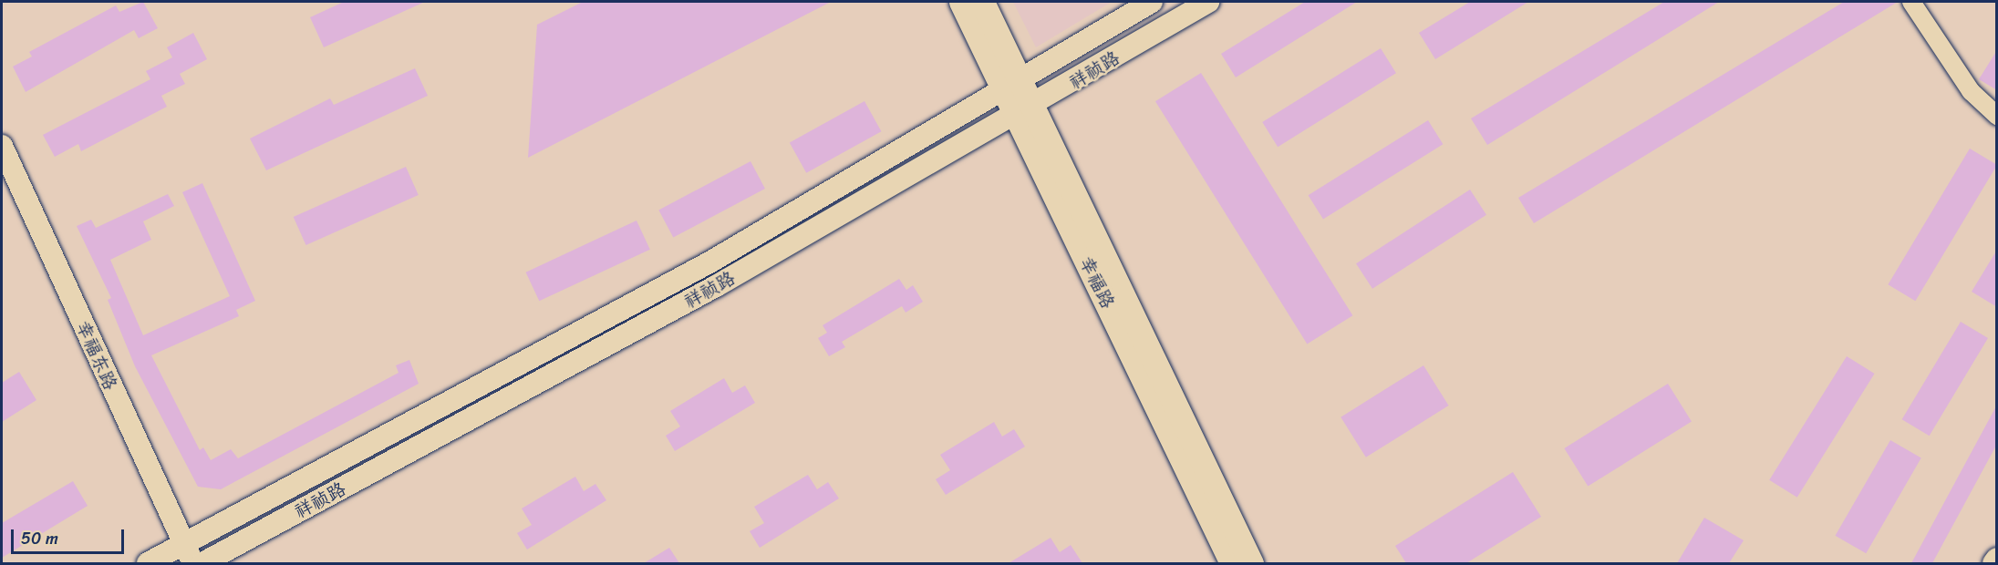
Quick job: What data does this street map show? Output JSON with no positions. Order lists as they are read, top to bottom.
{
  "streets": {
    "main road": ["幸福路"],
    "street": ["祥祯路", "幸福东路"]
  },
  "crossings": [
    ["祥祯路", "幸福路"],
    ["祥祯路", "幸福东路"]
  ],
  "scale_bar": "50 m"
}
